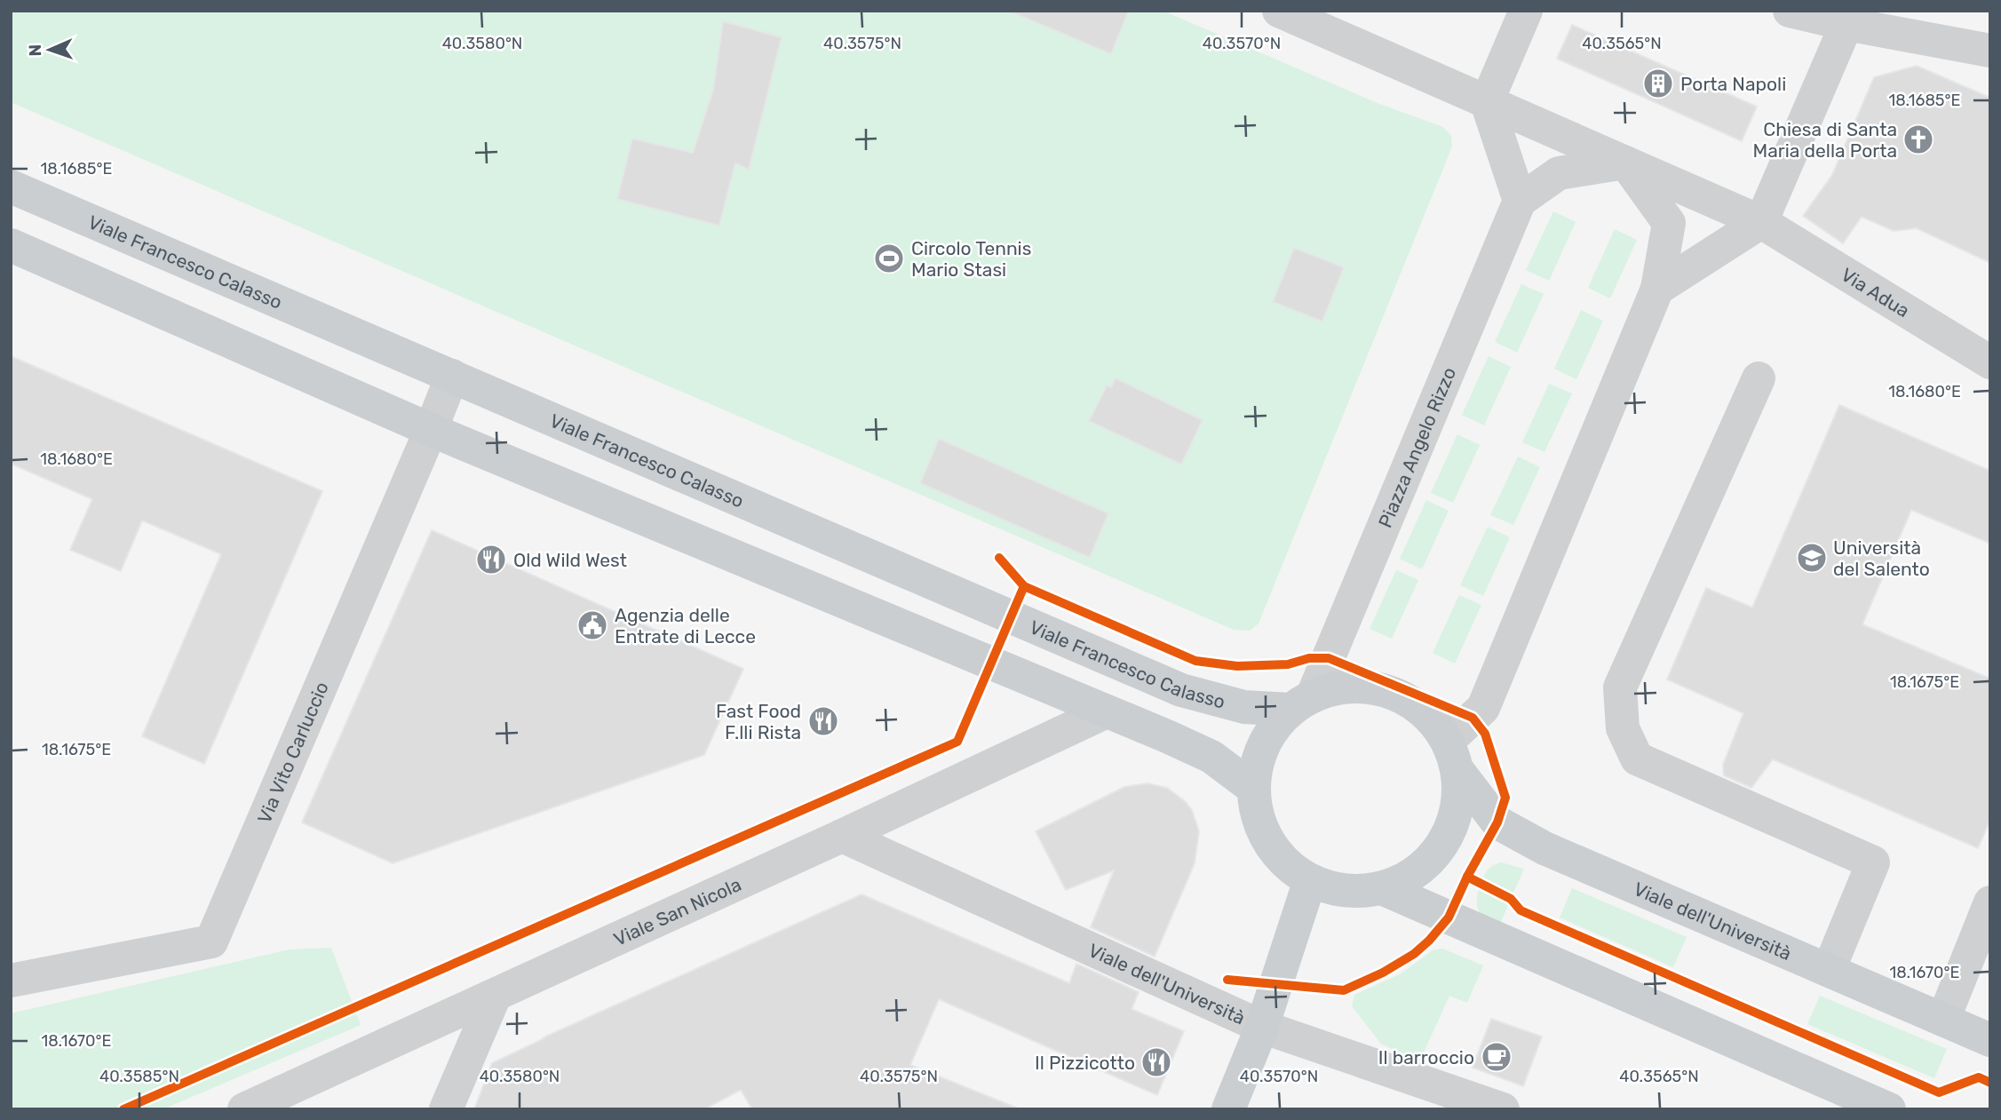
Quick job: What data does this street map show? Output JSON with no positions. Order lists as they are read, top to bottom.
{
  "streets": {
    "main road": ["Viale Francesco Calasso", "Viale dell'Università"],
    "street": [
      "Via Adua",
      "Piazza Angelo Rizzo",
      "Via Vito Carluccio",
      "Viale San Nicola"
    ]
  },
  "crossings": [
    ["Viale Francesco Calasso", "Piazza Angelo Rizzo"],
    ["Viale Francesco Calasso", "Via Vito Carluccio"],
    ["Viale Francesco Calasso", "Viale dell'Università"],
    ["Piazza Angelo Rizzo", "Viale dell'Università"],
    ["Viale San Nicola", "Viale dell'Università"]
  ],
  "places": {
    "building": ["Porta Napoli"],
    "church": ["Chiesa di Santa Maria della Porta"],
    "sports": ["Circolo Tennis Mario Stasi"],
    "school or university": ["Università del Salento"],
    "restaurant": ["Old Wild West", "Fast Food F.lli Rista", "Il Pizzicotto"],
    "public building": ["Agenzia delle Entrate di Lecce"],
    "cafe": ["Il barroccio"]
  },
  "north": "left",
  "coordinates": [
    "40.3580°N",
    "40.3575°N",
    "40.3570°N",
    "40.3565°N",
    "18.1685°E",
    "18.1680°E",
    "18.1675°E",
    "18.1670°E",
    "40.3585°N"
  ]
}
